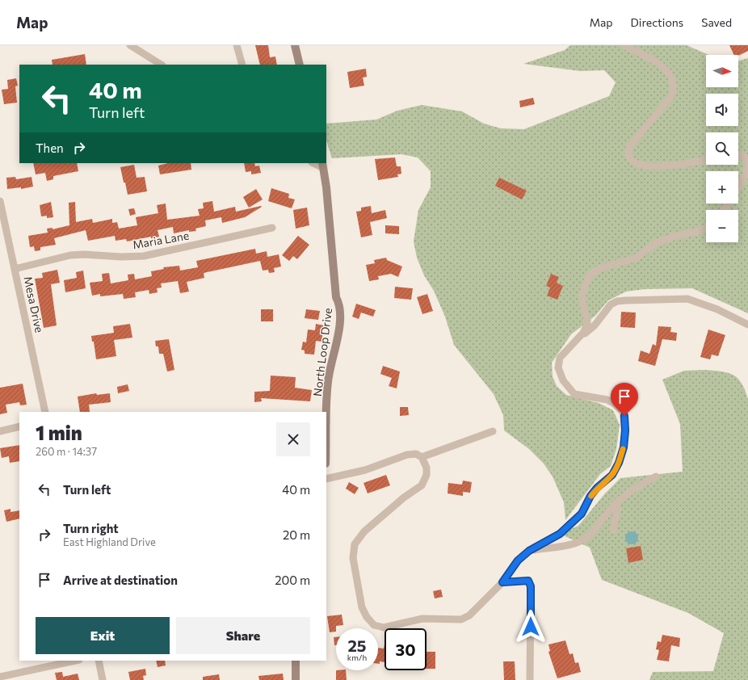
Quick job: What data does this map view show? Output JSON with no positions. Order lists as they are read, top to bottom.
{
  "streets": {
    "street": ["Maria Lane", "Mesa Drive", "North Loop Drive"]
  },
  "crossings": [
    ["Maria Lane", "Mesa Drive"]
  ],
  "north": "right",
  "page": {
    "header": "Map",
    "nav": ["Map", "Directions", "Saved"],
    "map_buttons": ["+", "−"],
    "turn": ["40 m", "Turn left"],
    "then": "Then",
    "heading": ["1 min", "260 m · 14:37"],
    "list": [
      {
        "name": "Turn left",
        "value": "40 m"
      },
      {
        "name": "Turn right",
        "note": "East Highland Drive",
        "value": "20 m"
      },
      {
        "name": "Arrive at destination",
        "value": "200 m"
      }
    ],
    "buttons": ["Exit", "Share"],
    "speed": "25 km/h",
    "limit": "30"
  }
}
